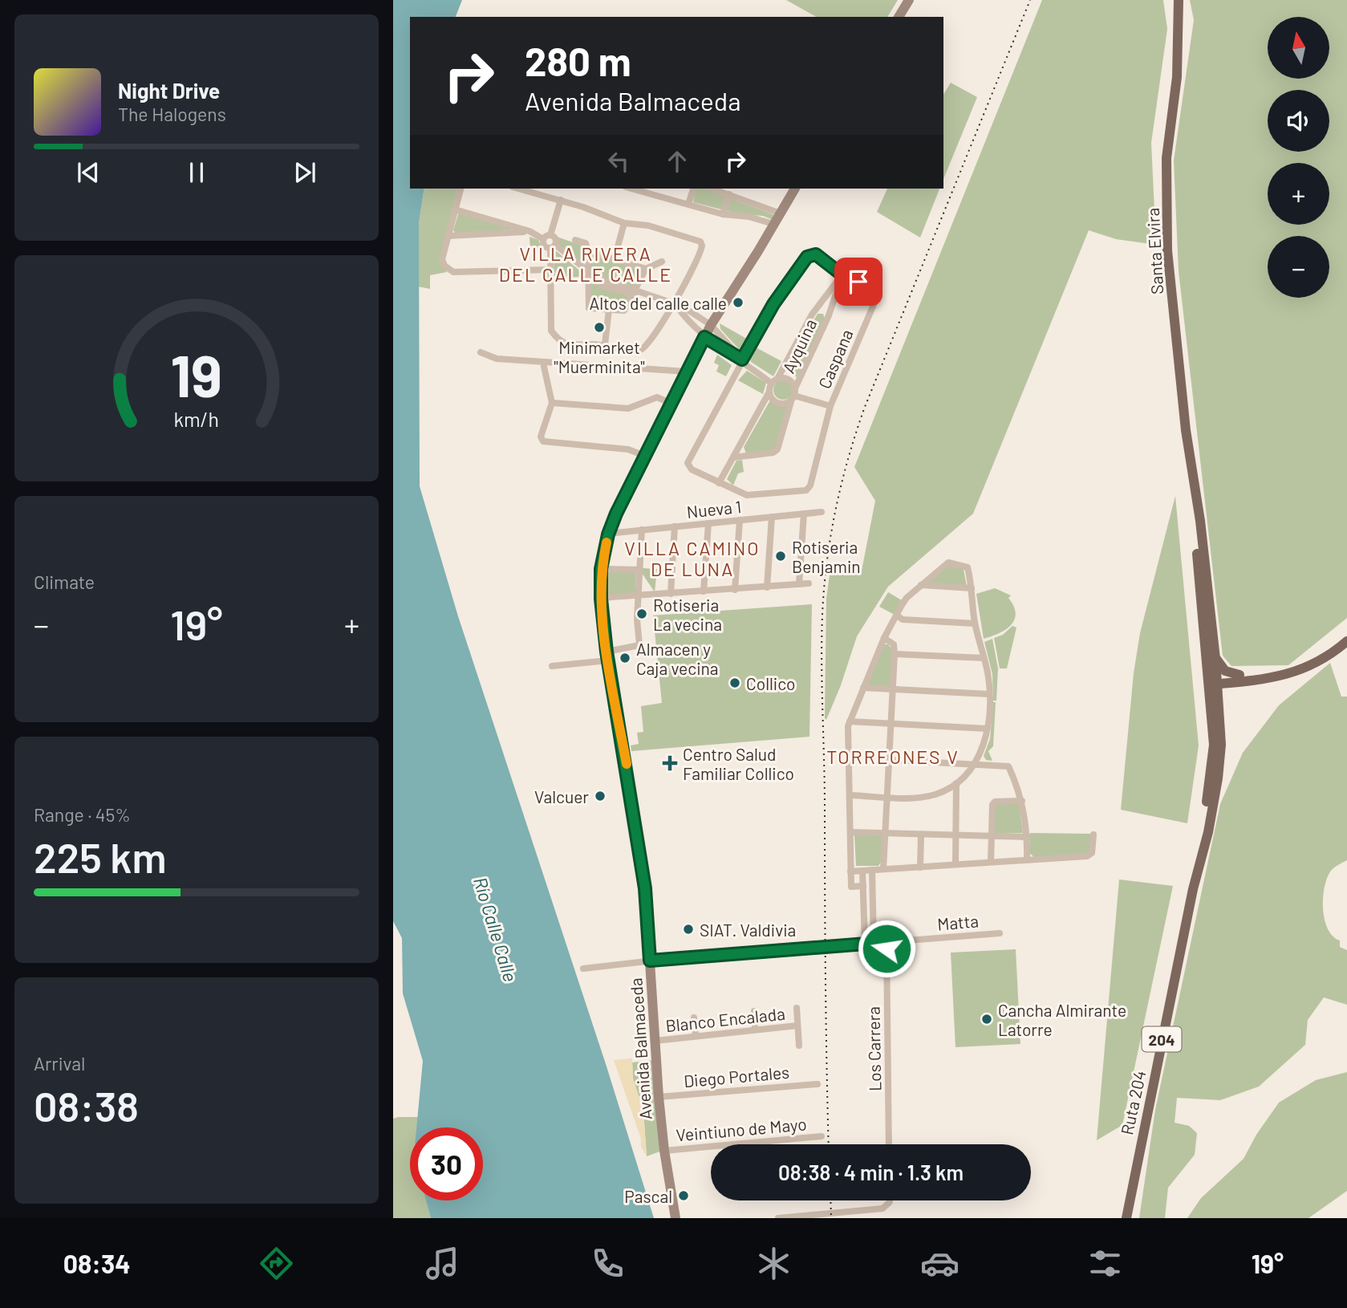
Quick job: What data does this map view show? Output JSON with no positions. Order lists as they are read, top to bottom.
{
  "streets": {
    "main road": [
      "Santa Elvira",
      "204",
      "Avenida Balmaceda",
      "Ruta 204"
    ],
    "street": [
      "Ayquina",
      "Caspana",
      "Nueva 1",
      "Matta",
      "Blanco Encalada",
      "Los Carrera",
      "Diego Portales",
      "Veintiuno de Mayo"
    ]
  },
  "crossings": [
    ["Santa Elvira", "Ruta 204"],
    ["Ayquina", "Caspana"],
    ["Nueva 1", "Avenida Balmaceda"],
    ["Matta", "Avenida Balmaceda"],
    ["Matta", "Los Carrera"],
    ["Blanco Encalada", "Avenida Balmaceda"],
    ["Avenida Balmaceda", "Diego Portales"],
    ["Avenida Balmaceda", "Veintiuno de Mayo"]
  ],
  "districts": ["VILLA RIVERA DEL CALLE CALLE", "VILLA CAMINO DE LUNA", "TORREONES V"],
  "water": ["Río Calle Calle"],
  "places": {
    "other": [
      "Altos del calle calle",
      "Minimarket \"Muerminita\"",
      "Rotiseria Benjamin",
      "Rotiseria La vecina",
      "Almacen y Caja vecina",
      "Collico",
      "Valcuer",
      "SIAT. Valdivia",
      "Cancha Almirante Latorre",
      "Pascal"
    ],
    "health": ["Centro Salud Familiar Collico"]
  },
  "north": "top",
  "page": {
    "map_buttons": ["+", "−"],
    "turn": ["280 m", "Avenida Balmaceda"],
    "song": ["Night Drive", "The Halogens"],
    "tile": [
      "Climate",
      ["Range · 45%", "225 km"],
      ["Arrival", "08:38"]
    ],
    "heat": ["−", "19°", "+"],
    "limit": "30",
    "trip": "08:38 · 4 min · 1.3 km",
    "tabs": ["08:34", "19°"],
    "gauge": ["19", "km/h"]
  }
}
